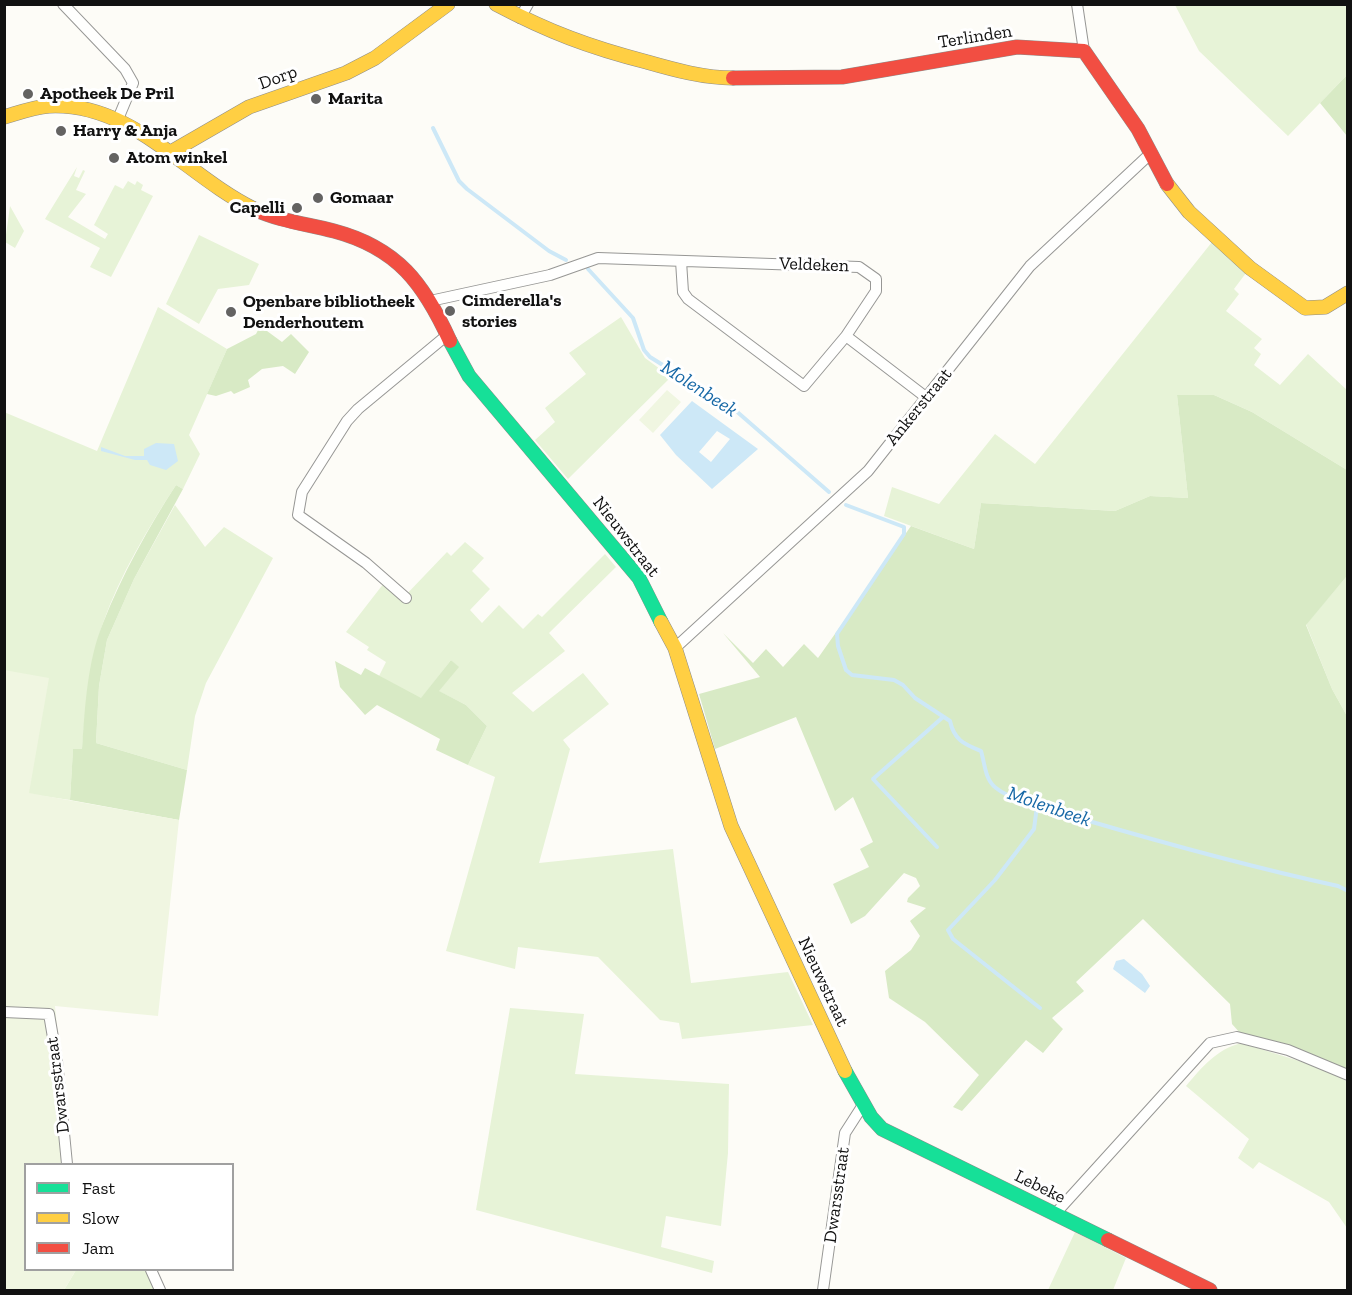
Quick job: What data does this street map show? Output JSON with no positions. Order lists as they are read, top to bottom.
{
  "streets": {
    "street": [
      "Terlinden",
      "Dorp",
      "Veldeken",
      "Ankerstraat",
      "Nieuwstraat",
      "Dwarsstraat",
      "Lebeke"
    ]
  },
  "crossings": [
    ["Dorp", "Nieuwstraat"],
    ["Veldeken", "Nieuwstraat"],
    ["Ankerstraat", "Nieuwstraat"],
    ["Nieuwstraat", "Dwarsstraat"],
    ["Nieuwstraat", "Lebeke"],
    ["Dwarsstraat", "Lebeke"]
  ],
  "water": ["Molenbeek"],
  "places": [
    "Apotheek De Pril",
    "Marita",
    "Harry & Anja",
    "Atom winkel",
    "Gomaar",
    "Capelli",
    "Cimderella's stories",
    "Openbare bibliotheek Denderhoutem"
  ],
  "legend": ["Fast", "Slow", "Jam"]
}
